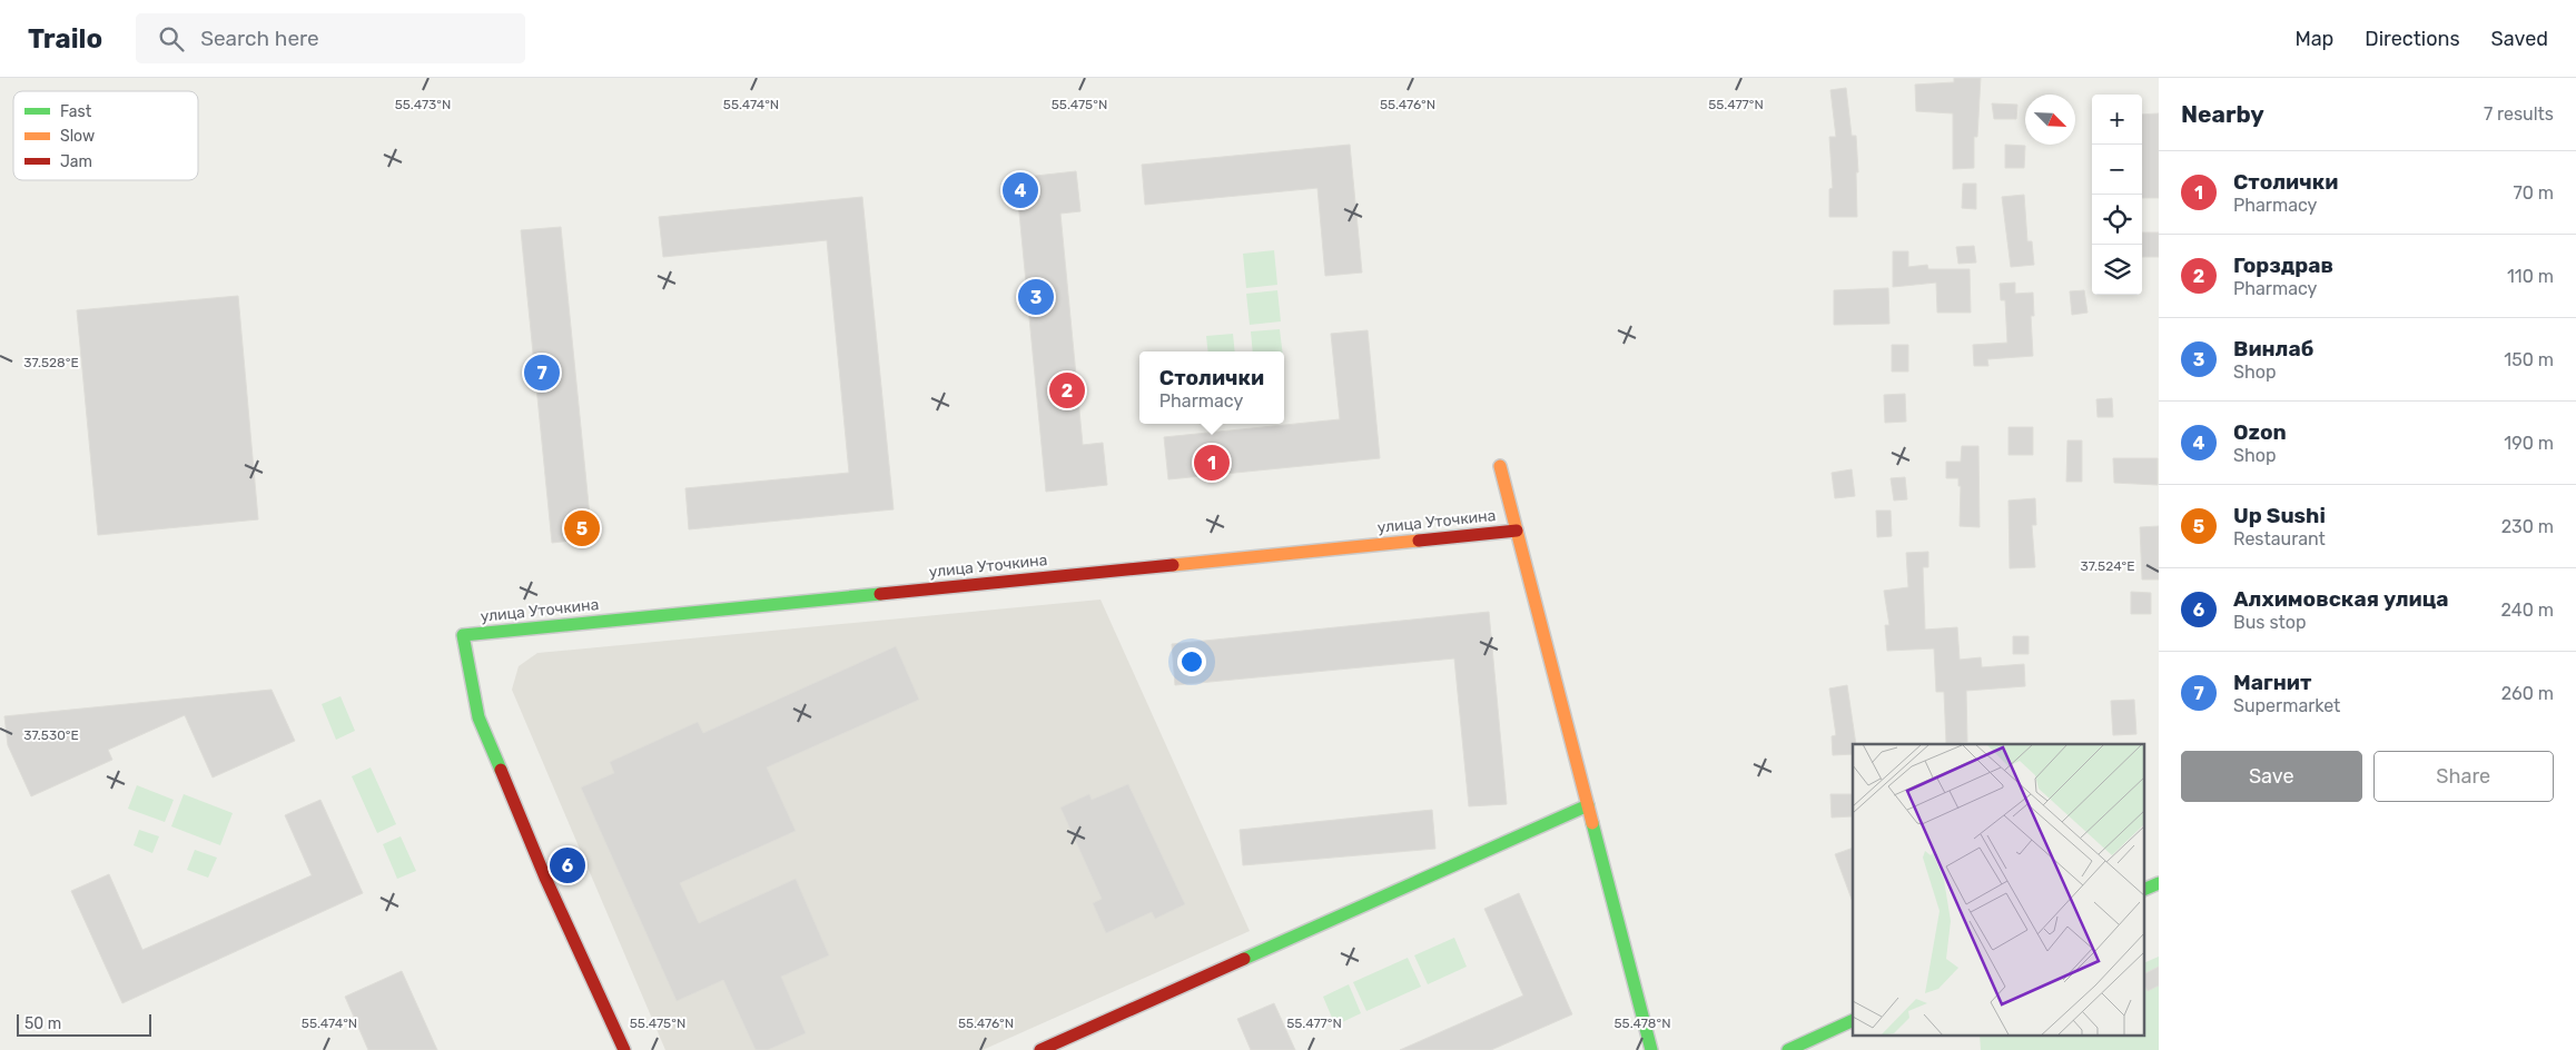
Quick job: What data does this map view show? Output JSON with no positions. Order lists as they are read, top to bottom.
{
  "streets": {
    "street": ["улица Уточкина"]
  },
  "legend": ["Fast", "Slow", "Jam"],
  "scale_bar": "50 m",
  "north": "bottom right",
  "page": {
    "header": "Trailo",
    "search": "Search here",
    "nav": ["Map", "Directions", "Saved"],
    "heading": ["Nearby", "7 results"],
    "map_buttons": ["+", "−"],
    "list": [
      {
        "mark": "1",
        "name": "Столички",
        "note": "Pharmacy",
        "value": "70 m"
      },
      {
        "mark": "2",
        "name": "Горздрав",
        "note": "Pharmacy",
        "value": "110 m"
      },
      {
        "mark": "3",
        "name": "Винлаб",
        "note": "Shop",
        "value": "150 m"
      },
      {
        "mark": "4",
        "name": "Ozon",
        "note": "Shop",
        "value": "190 m"
      },
      {
        "mark": "5",
        "name": "Up Sushi",
        "note": "Restaurant",
        "value": "230 m"
      },
      {
        "mark": "6",
        "name": "Алхимовская улица",
        "note": "Bus stop",
        "value": "240 m"
      },
      {
        "mark": "7",
        "name": "Магнит",
        "note": "Supermarket",
        "value": "260 m"
      }
    ],
    "pins": [
      "4",
      "3",
      "7",
      "2",
      "1",
      "5",
      "6"
    ],
    "popup": ["Столички", "Pharmacy"],
    "buttons": ["Save", "Share"],
    "scale": "50 m"
  },
  "coordinates": [
    "55.474°N",
    "55.475°N",
    "55.476°N",
    "55.477°N",
    "55.473°N",
    "37.528°E",
    "37.524°E",
    "37.530°E",
    "55.478°N"
  ]
}
